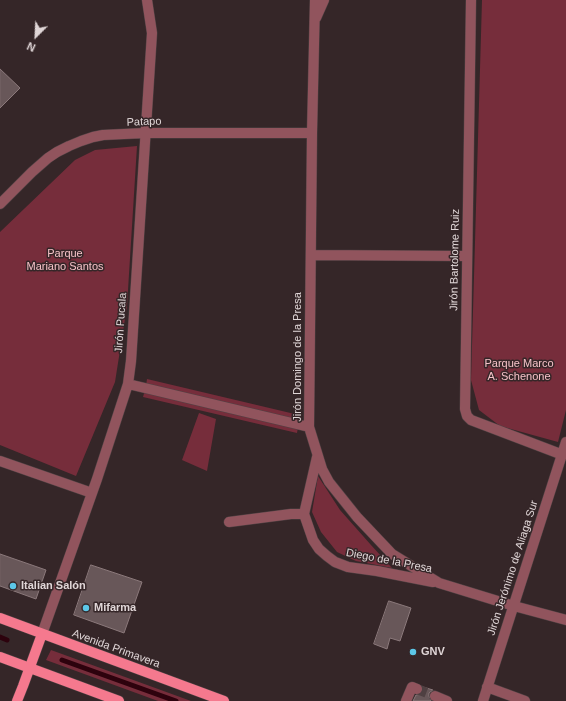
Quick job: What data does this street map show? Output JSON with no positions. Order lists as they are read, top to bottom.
{
  "streets": {
    "main road": ["Avenida Primavera"],
    "street": [
      "Patapo",
      "Jirón Bartolome Ruiz",
      "Jirón Pucala",
      "Jirón Domingo de la Presa",
      "Diego de la Presa",
      "Jirón Jerónimo de Aliaga Sur"
    ]
  },
  "crossings": [
    ["Patapo", "Jirón Pucala"],
    ["Patapo", "Jirón Domingo de la Presa"],
    ["Jirón Bartolome Ruiz", "Jirón Jerónimo de Aliaga Sur"],
    ["Jirón Pucala", "Avenida Primavera"],
    ["Jirón Domingo de la Presa", "Diego de la Presa"],
    ["Jirón Domingo de la Presa", "Jirón Jerónimo de Aliaga Sur"]
  ],
  "parks": ["Parque Mariano Santos", "Parque Marco A. Schenone"],
  "places": ["Italian Salón", "Mifarma", "GNV"],
  "north": "bottom left"
}
